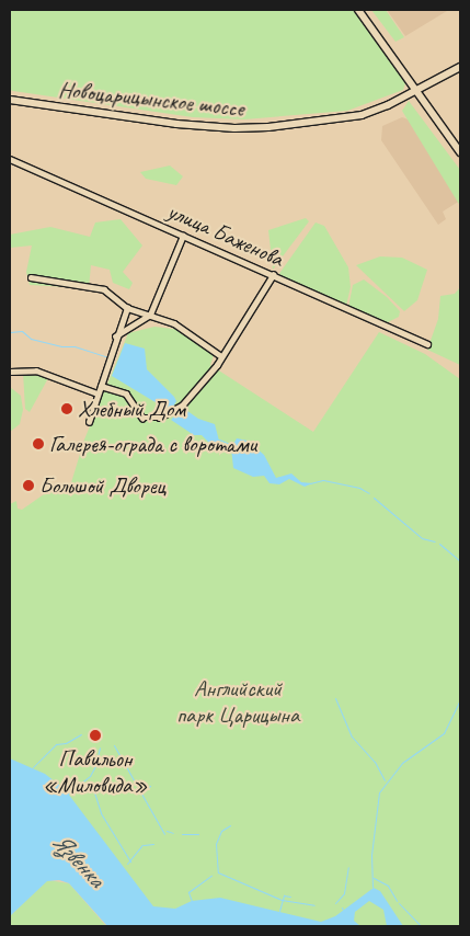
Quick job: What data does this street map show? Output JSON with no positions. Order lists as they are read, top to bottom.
{
  "streets": {
    "main road": ["Новоцарицынское шоссе"],
    "street": ["улица Баженова"]
  },
  "water": ["Язвенка"],
  "parks": ["Английский парк Царицына"],
  "places": [
    "Хлебный Дом",
    "Галерея-ограда с воротами",
    "Большой Дворец",
    "Павильон «Миловида»"
  ]
}
